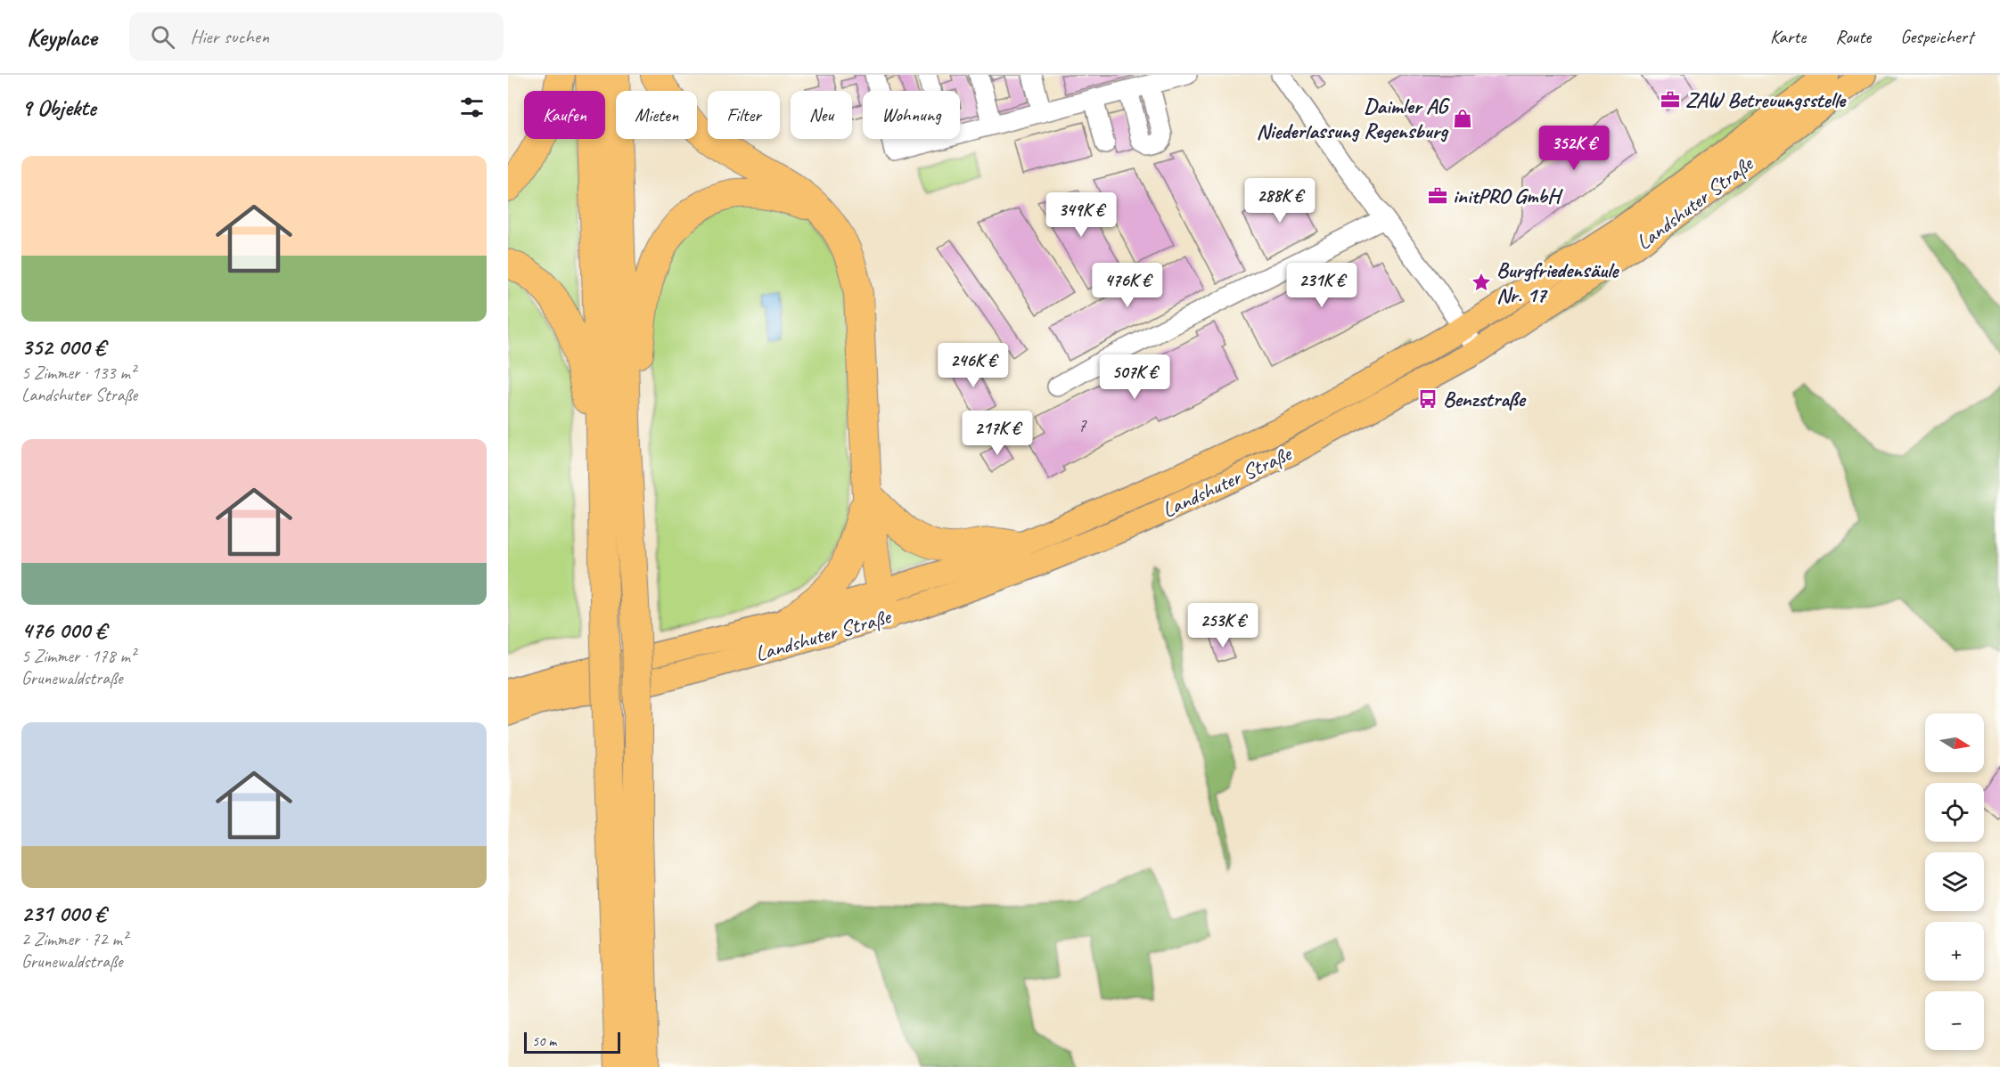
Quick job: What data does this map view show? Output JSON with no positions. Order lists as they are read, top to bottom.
{
  "streets": {
    "main road": ["Landshuter Straße"]
  },
  "places": {
    "office": ["ZAW Betreuungsstelle", "initPRO GmbH"],
    "shop": ["Daimler AG Niederlassung Regensburg"],
    "place": ["Burgfriedensäule Nr. 17"],
    "bus stop": ["Benzstraße"]
  },
  "house_numbers": ["7"],
  "scale_bar": "50 m",
  "north": "right",
  "page": {
    "header": "Keyplace",
    "search": "Hier suchen",
    "nav": ["Karte", "Route", "Gespeichert"],
    "heading": "9 Objekte",
    "chip": [
      "Kaufen",
      "Mieten",
      "Filter",
      "Neu",
      "Wohnung"
    ],
    "price": [
      "352K €",
      "288K €",
      "349K €",
      "476K €",
      "231K €",
      "246K €",
      "507K €",
      "217K €",
      "253K €"
    ],
    "list": [
      {
        "name": "352 000 €",
        "note": "5 Zimmer · 133 m² · Landshuter Straße"
      },
      {
        "name": "476 000 €",
        "note": "5 Zimmer · 178 m² · Grunewaldstraße"
      },
      {
        "name": "231 000 €",
        "note": "2 Zimmer · 72 m² · Grunewaldstraße"
      }
    ],
    "map_buttons": ["+", "−"],
    "scale": "50 m"
  }
}
